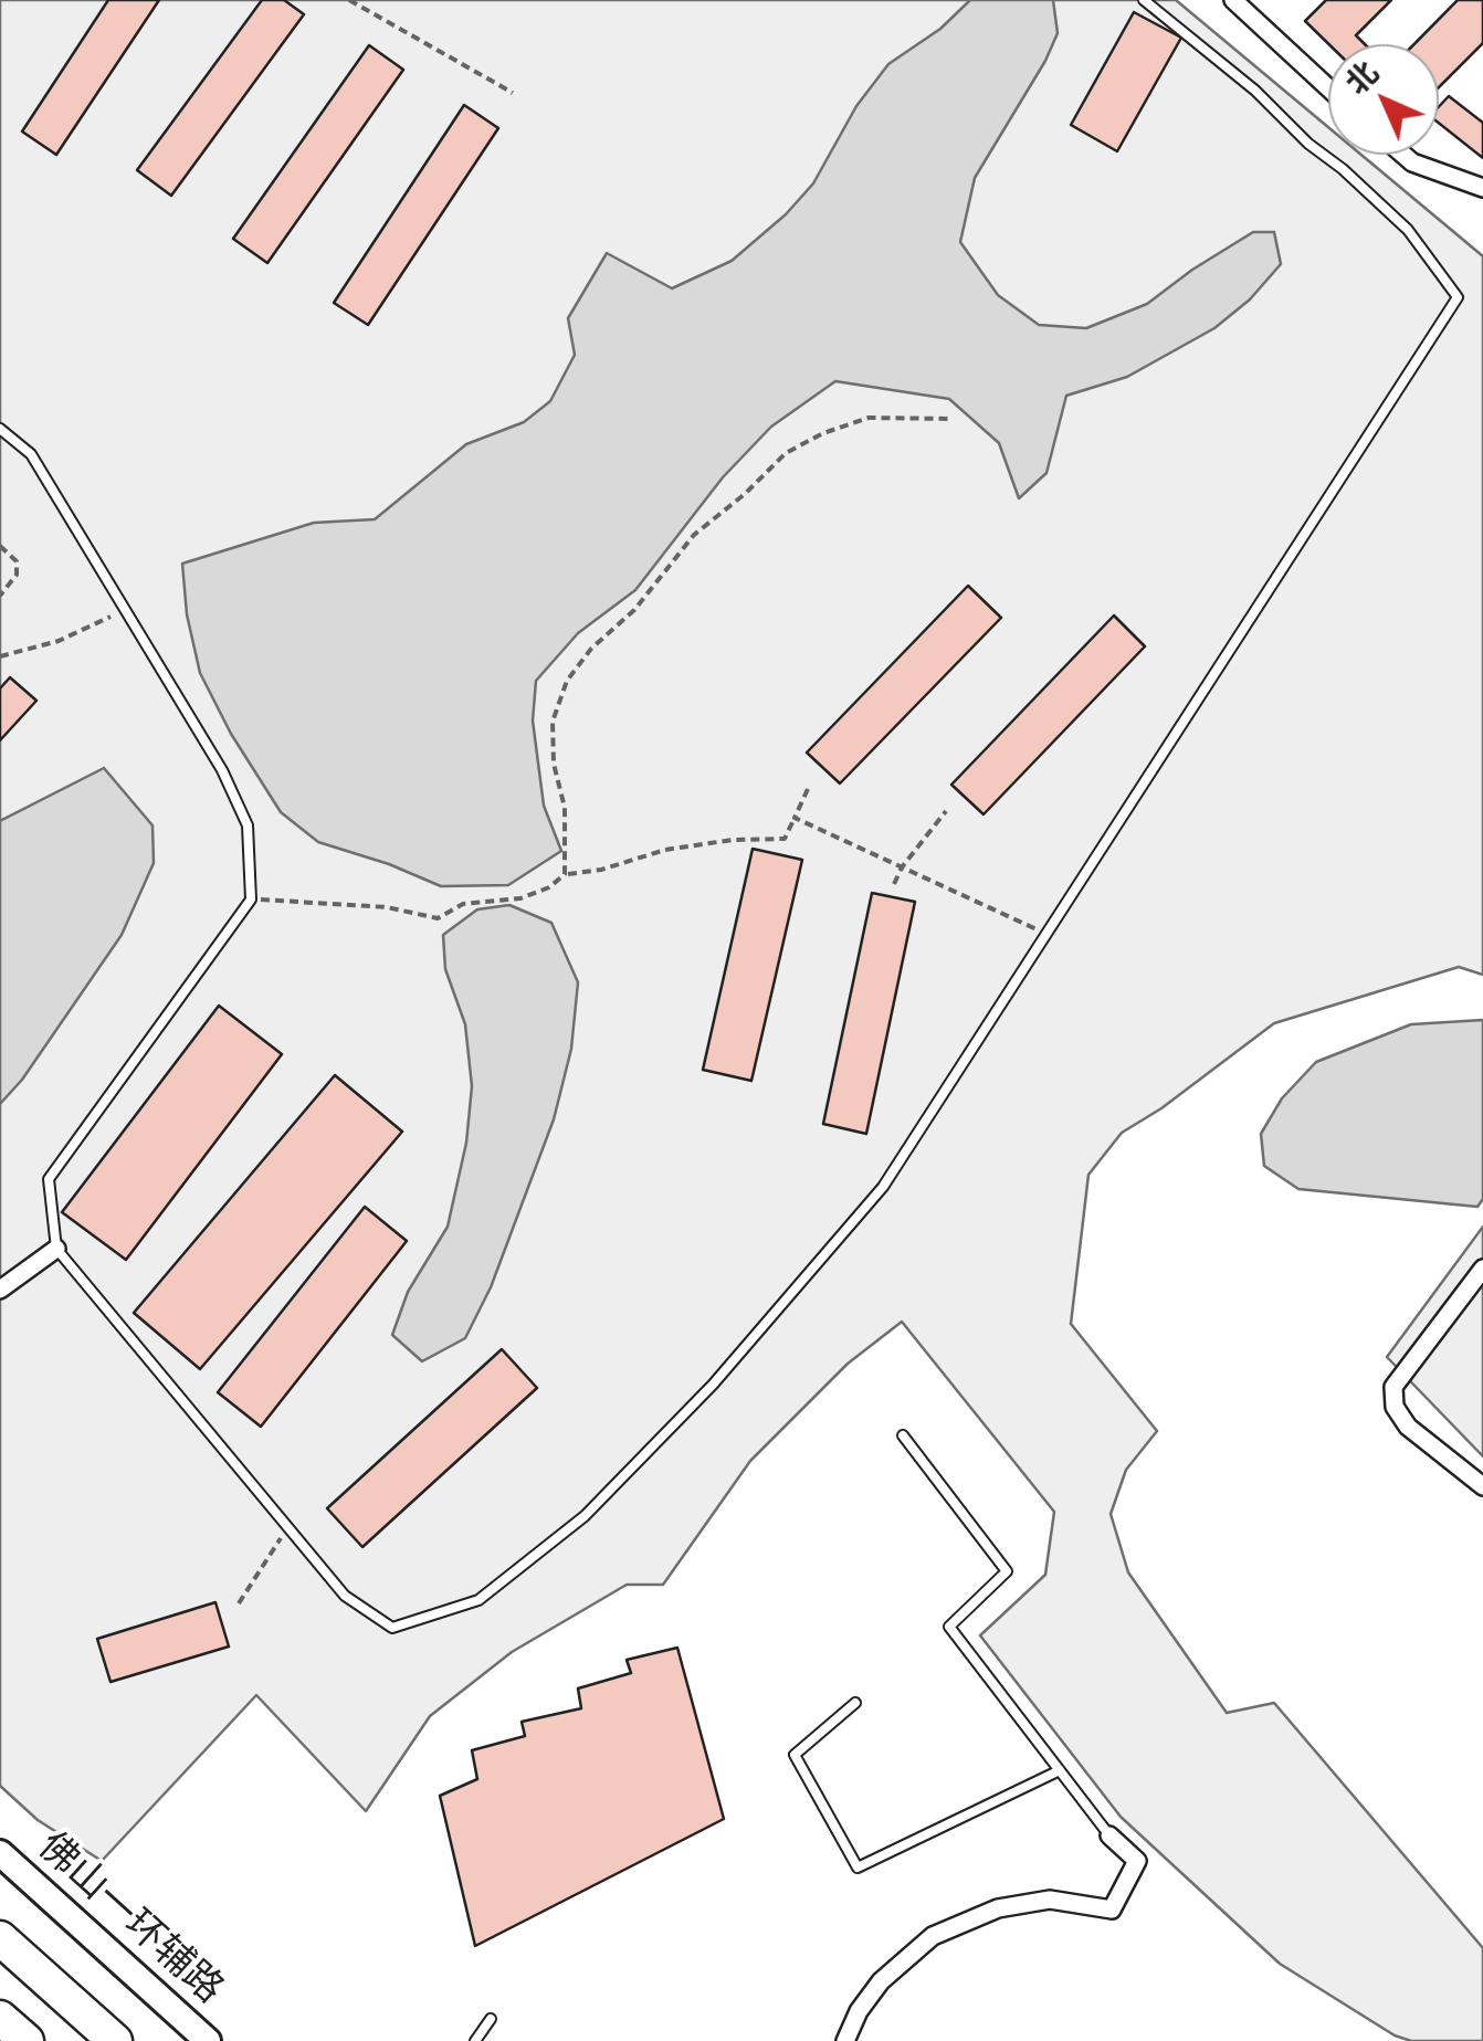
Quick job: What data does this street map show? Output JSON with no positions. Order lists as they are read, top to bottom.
{
  "streets": {
    "main road": ["佛山一环辅路"]
  },
  "north": "top left"
}
